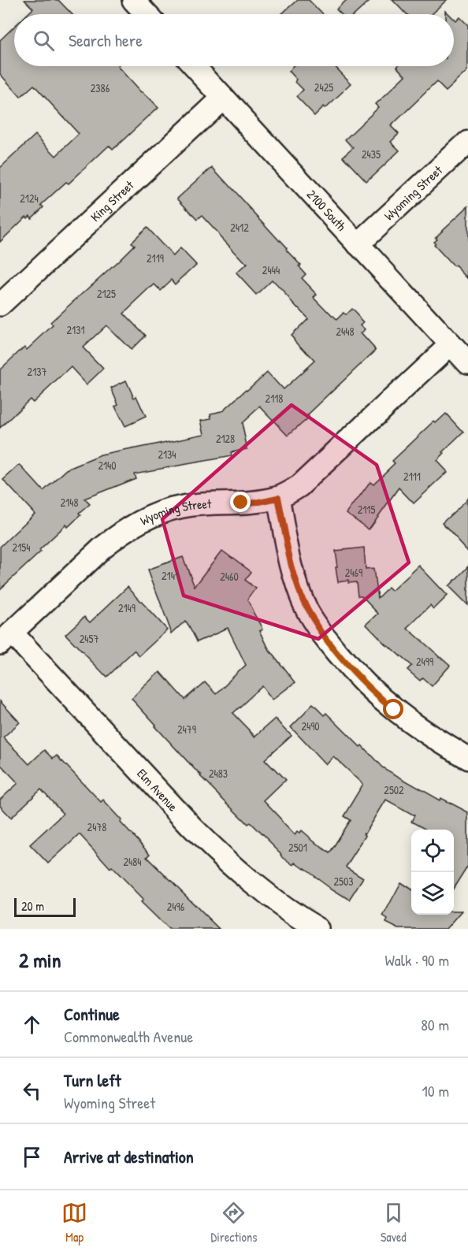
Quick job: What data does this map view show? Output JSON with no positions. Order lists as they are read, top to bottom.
{
  "streets": {
    "street": [
      "Wyoming Street",
      "King Street",
      "2100 South",
      "Elm Avenue"
    ]
  },
  "crossings": [
    ["Wyoming Street", "2100 South"],
    ["Wyoming Street", "Elm Avenue"],
    ["King Street", "2100 South"]
  ],
  "house_numbers": [
    "2425",
    "2386",
    "2435",
    "2124",
    "2412",
    "2119",
    "2444",
    "2125",
    "2131",
    "2448",
    "2137",
    "2118",
    "2128",
    "2134",
    "2140",
    "2111",
    "2148",
    "2115",
    "2154",
    "2469",
    "2141",
    "2460",
    "2149",
    "2457",
    "2499",
    "2490",
    "2479",
    "2483",
    "2502",
    "2478",
    "2501",
    "2484",
    "2503",
    "2496"
  ],
  "scale_bar": "20 m",
  "page": {
    "search": "Search here",
    "scale": "20 m",
    "heading": ["2 min", "Walk · 90 m"],
    "list": [
      ["Continue", "Commonwealth Avenue", "80 m"],
      ["Turn left", "Wyoming Street", "10 m"],
      "Arrive at destination"
    ],
    "nav": ["Map", "Directions", "Saved"]
  }
}
